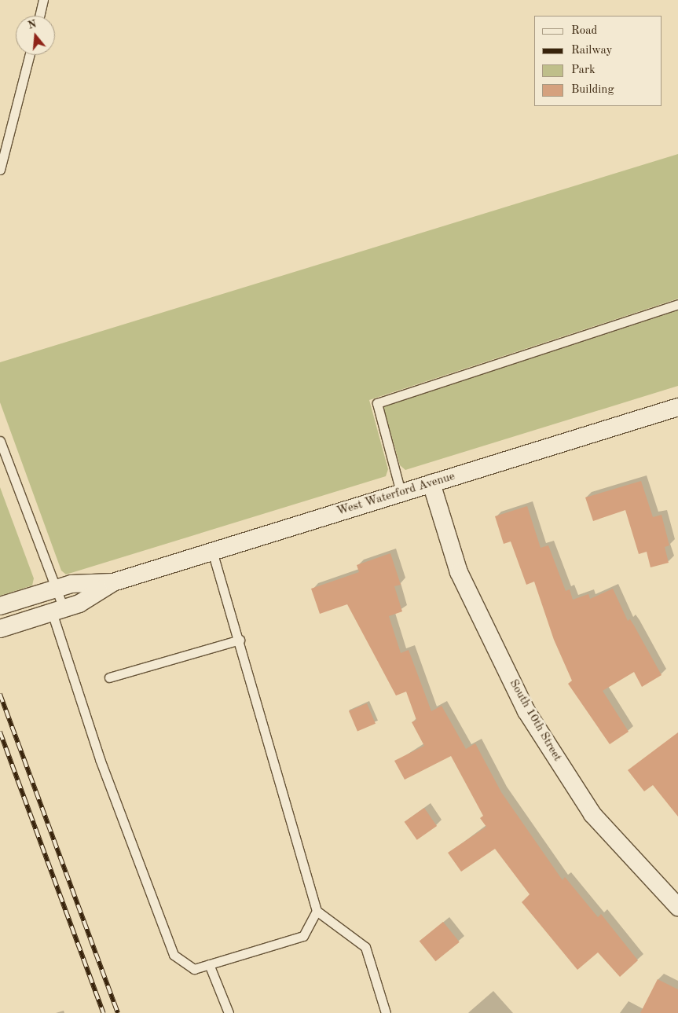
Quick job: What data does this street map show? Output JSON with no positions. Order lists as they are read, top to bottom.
{
  "streets": {
    "street": ["West Waterford Avenue", "South 10th Street"]
  },
  "crossings": [
    ["West Waterford Avenue", "South 10th Street"]
  ],
  "legend": [
    "Road",
    "Railway",
    "Park",
    "Building"
  ],
  "north": "top"
}
